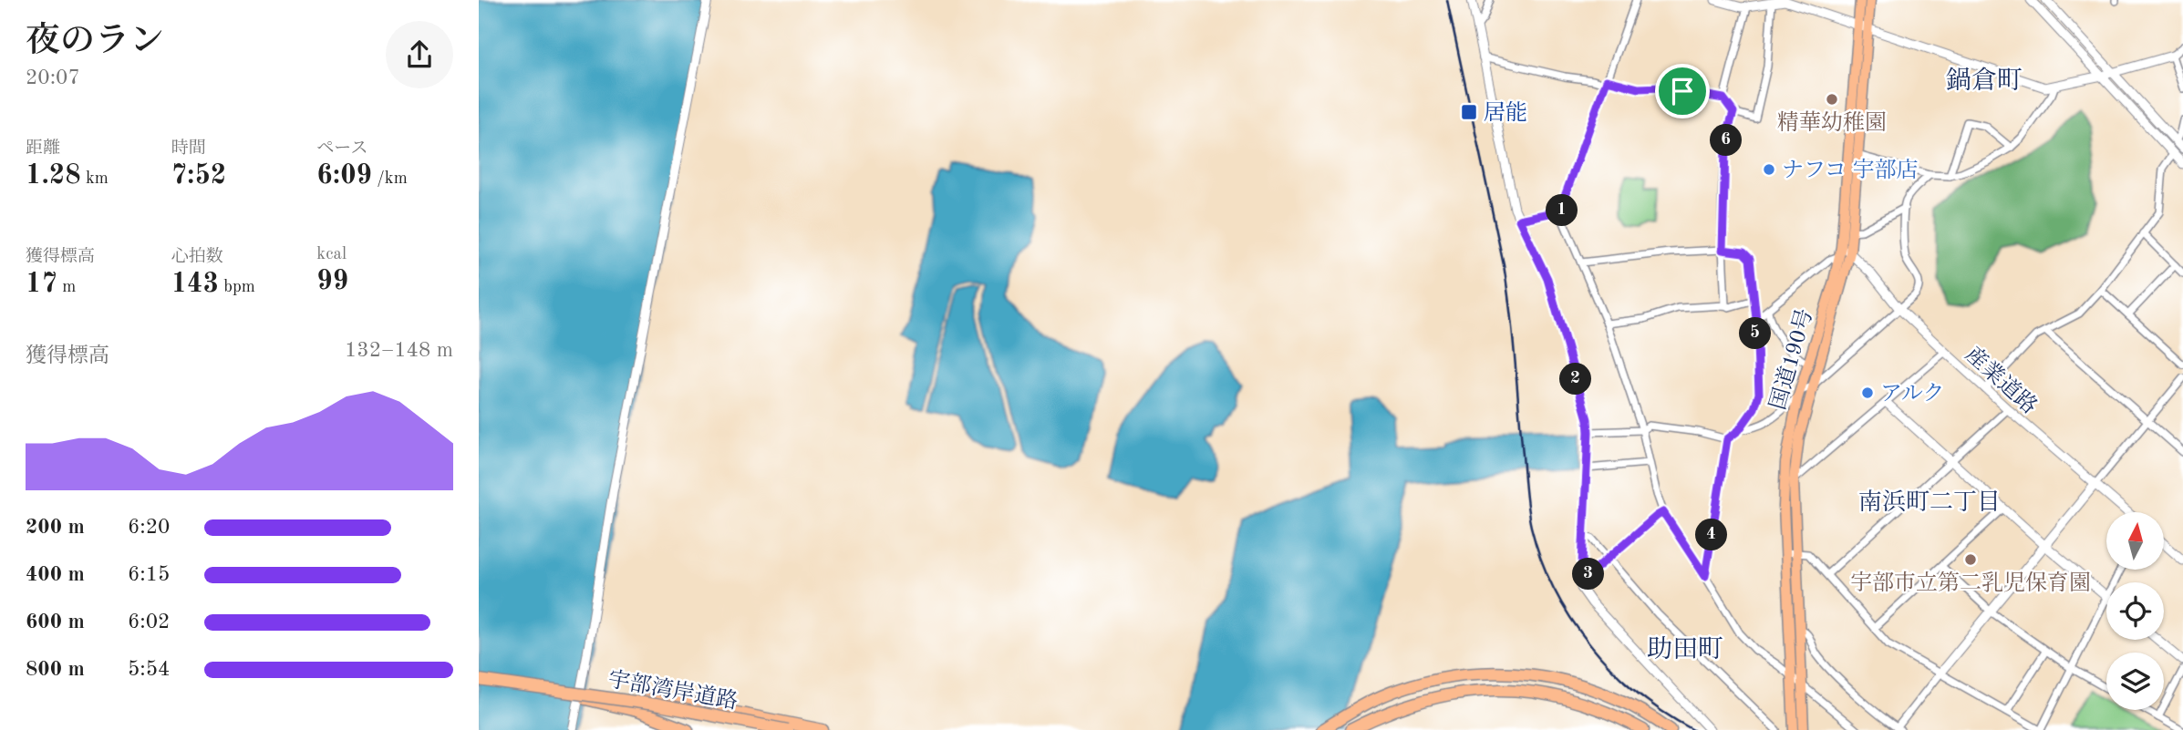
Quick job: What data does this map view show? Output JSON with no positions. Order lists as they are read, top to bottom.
{
  "streets": {
    "highway": ["国道190号", "宇部湾岸道路"],
    "street": ["産業道路"]
  },
  "crossings": [
    ["国道190号", "産業道路"]
  ],
  "districts": ["鍋倉町", "南浜町二丁目", "助田町"],
  "places": {
    "other": [
      "精華幼稚園",
      "ナフコ 宇部店",
      "アルク",
      "宇部市立第二乳児保育園"
    ],
    "transit": ["居能"]
  },
  "north": "top",
  "page": {
    "heading": ["夜のラン", "20:07"],
    "stats": [
      ["距離", "1.28 km"],
      ["時間", "7:52"],
      ["ペース", "6:09 /km"],
      ["獲得標高", "17 m"],
      ["心拍数", "143 bpm"],
      ["kcal", "99"]
    ],
    "pins": [
      "6",
      "1",
      "5",
      "2",
      "4",
      "3"
    ],
    "chart": ["獲得標高", "132–148 m"],
    "list": [
      {
        "name": "200 m",
        "note": "6:20"
      },
      {
        "name": "400 m",
        "note": "6:15"
      },
      {
        "name": "600 m",
        "note": "6:02"
      },
      {
        "name": "800 m",
        "note": "5:54"
      }
    ]
  }
}
